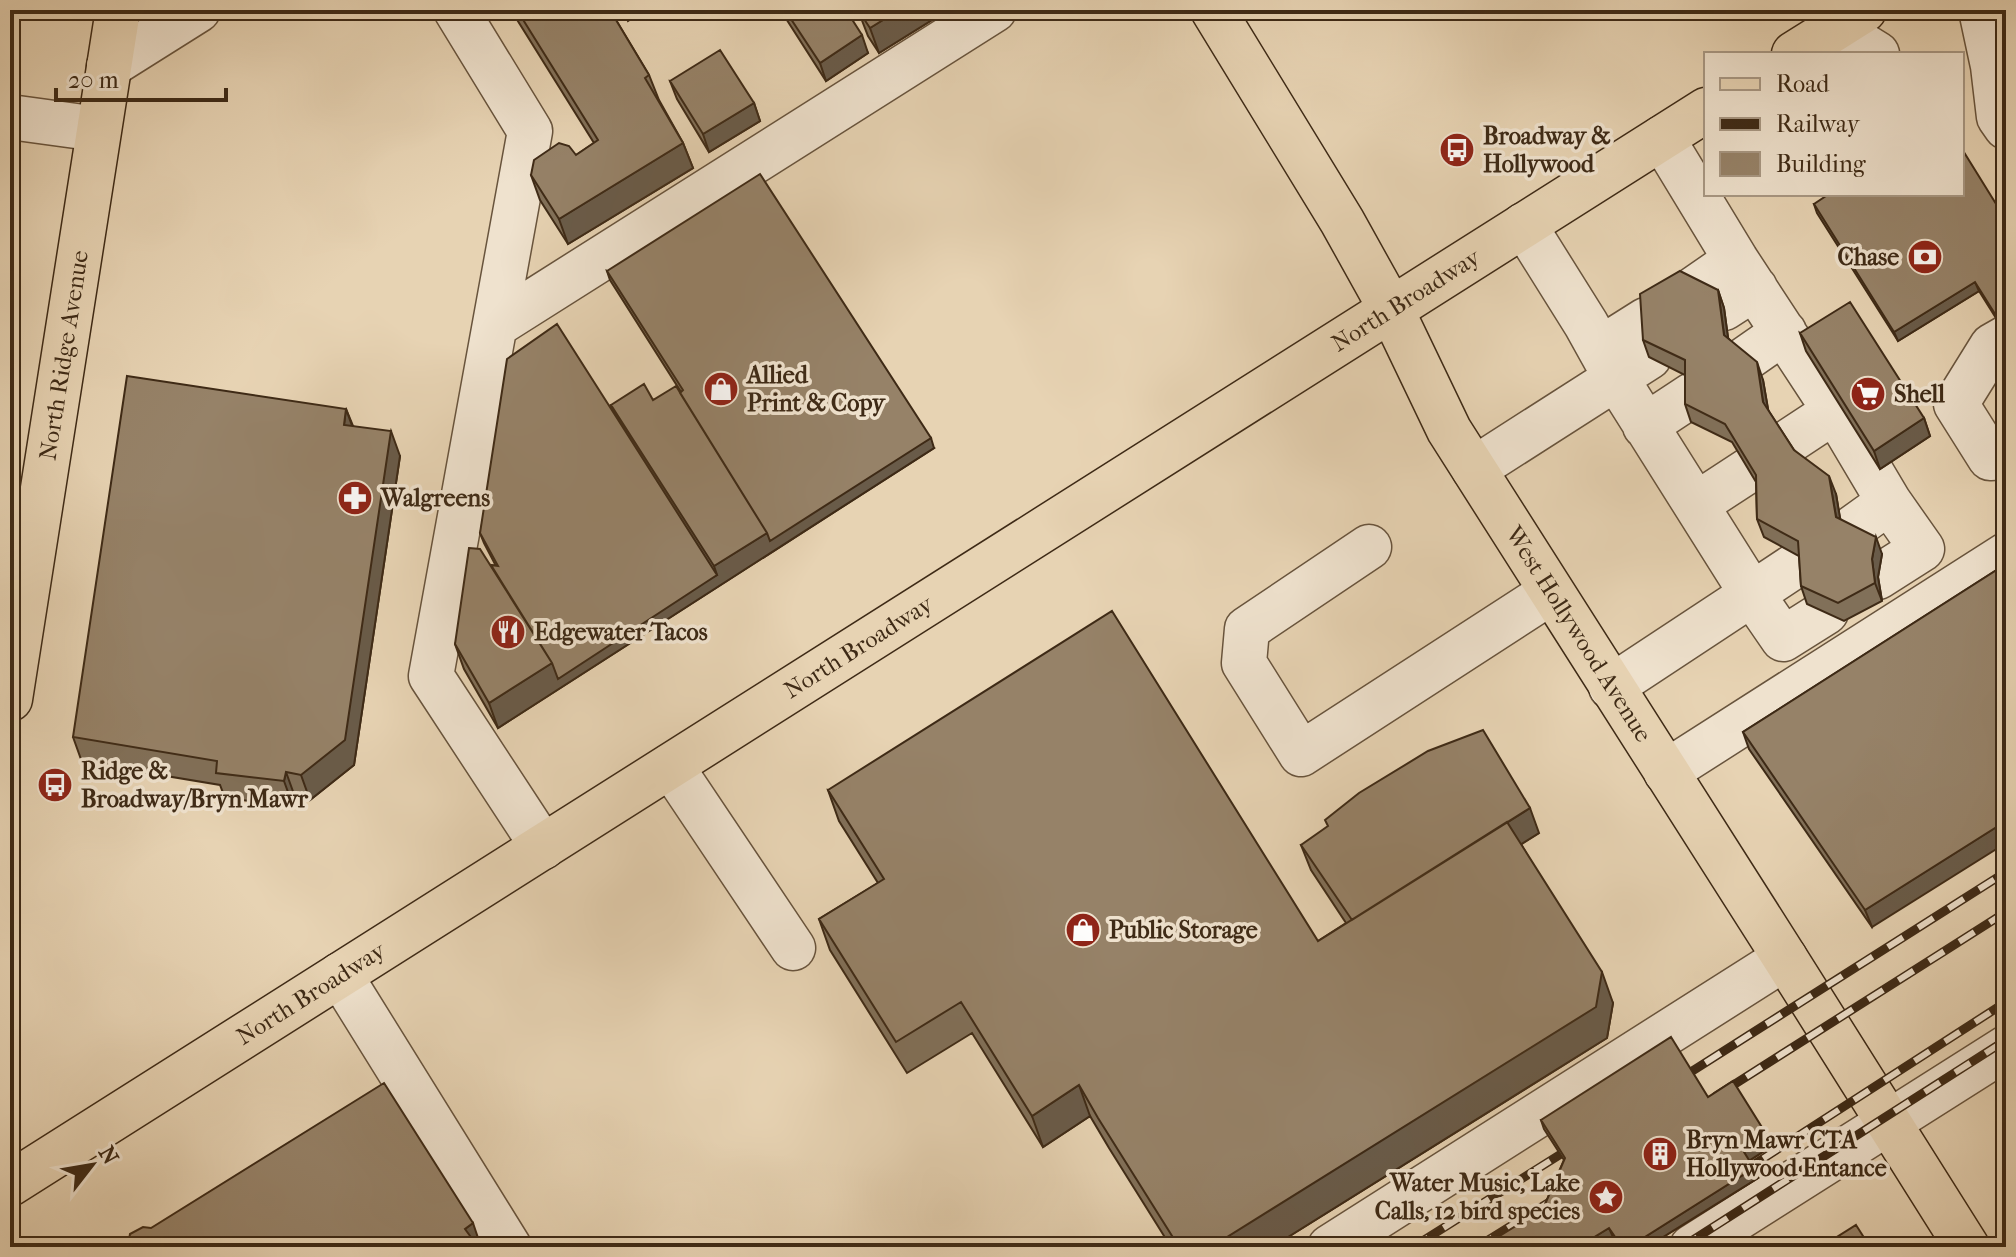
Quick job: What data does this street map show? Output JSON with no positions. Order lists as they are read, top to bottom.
{
  "streets": {
    "main road": ["North Broadway", "North Ridge Avenue", "West Hollywood Avenue"]
  },
  "crossings": [
    ["North Broadway", "West Hollywood Avenue"]
  ],
  "places": {
    "bus stop": ["Broadway & Hollywood", "Ridge & Broadway/Bryn Mawr"],
    "bank": ["Chase"],
    "shop": ["Allied Print & Copy", "Public Storage"],
    "supermarket": ["Shell"],
    "pharmacy": ["Walgreens"],
    "restaurant": ["Edgewater Tacos"],
    "building": ["Bryn Mawr CTA Hollywood Entance"],
    "place": ["Water Music, Lake Calls, 12 bird species"]
  },
  "legend": ["Road", "Railway", "Building"],
  "scale_bar": "20 m",
  "north": "top right"
}
